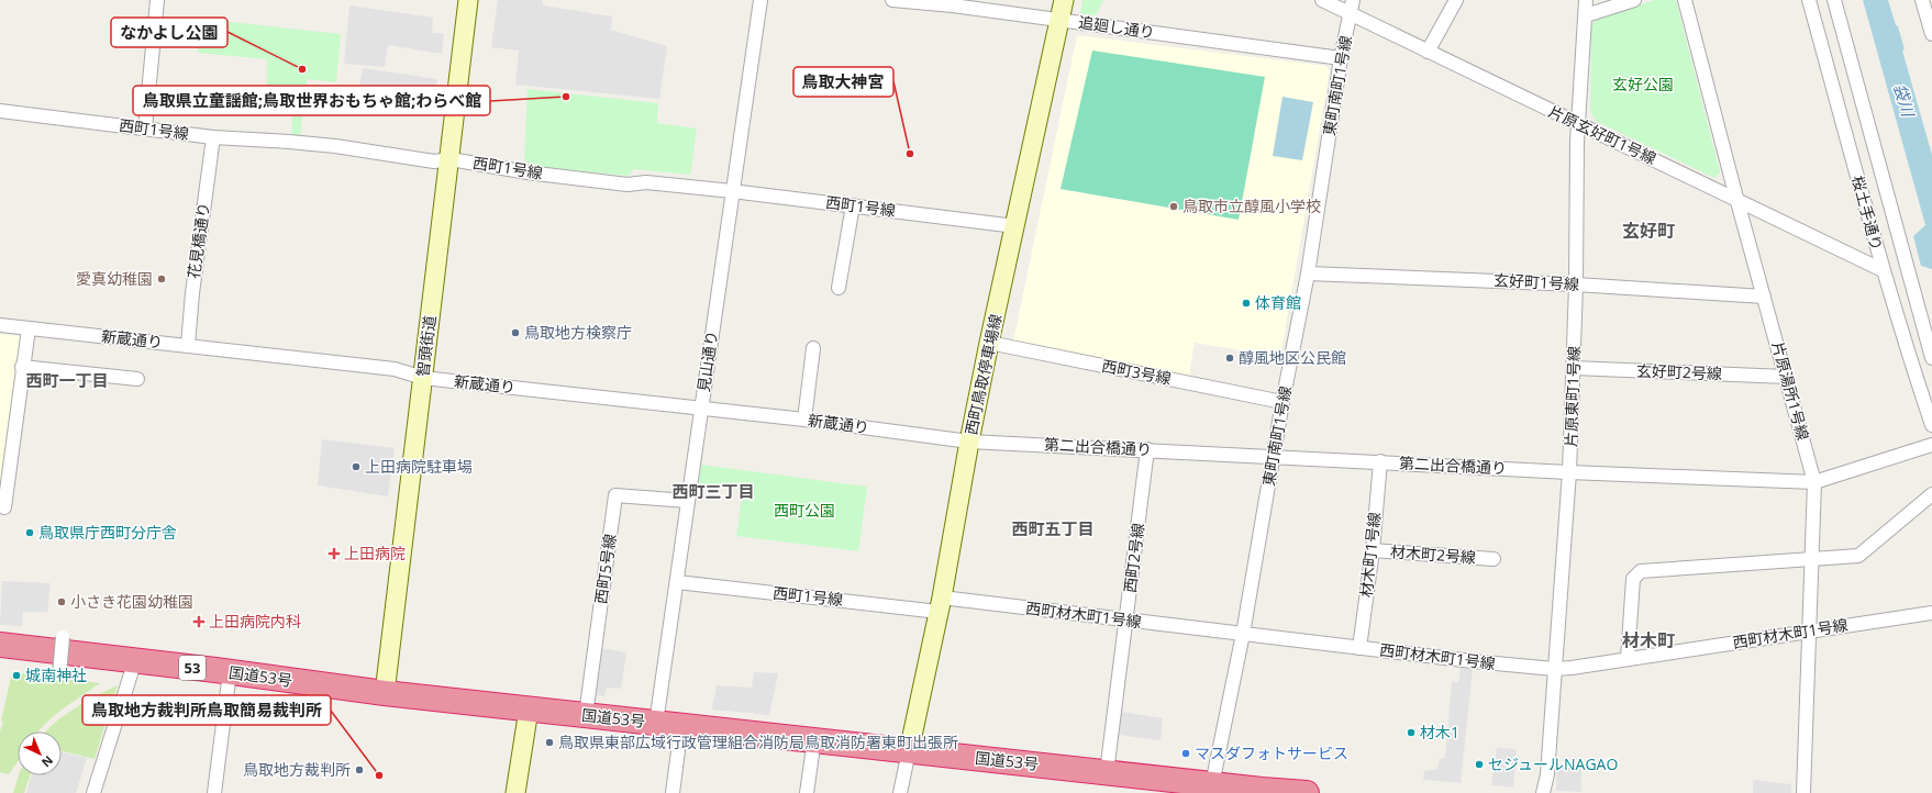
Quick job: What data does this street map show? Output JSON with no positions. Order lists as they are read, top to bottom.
{
  "streets": {
    "highway": ["53", "国道53号"],
    "street": [
      "追廻し通り",
      "東町南町1号線",
      "西町1号線",
      "片原玄好町1号線",
      "桜土手通り",
      "花見橋通り",
      "玄好町1号線",
      "新蔵通り",
      "智頭街道",
      "見山通り",
      "西町3号線",
      "玄好町2号線",
      "西町鳥取停車場線",
      "片原湯所1号線",
      "片原東町1号線",
      "第二出合橋通り",
      "材木町1号線",
      "材木町2号線",
      "西町2号線",
      "西町5号線",
      "西町材木町1号線"
    ]
  },
  "crossings": [
    ["追廻し通り", "東町南町1号線"],
    ["追廻し通り", "西町鳥取停車場線"],
    ["東町南町1号線", "片原玄好町1号線"],
    ["東町南町1号線", "玄好町1号線"],
    ["東町南町1号線", "西町3号線"],
    ["東町南町1号線", "第二出合橋通り"],
    ["東町南町1号線", "西町材木町1号線"],
    ["東町南町1号線", "国道53号"],
    ["西町1号線", "花見橋通り"],
    ["西町1号線", "智頭街道"],
    ["西町1号線", "見山通り"],
    ["西町1号線", "西町鳥取停車場線"],
    ["西町1号線", "西町材木町1号線"],
    ["片原玄好町1号線", "桜土手通り"],
    ["片原玄好町1号線", "片原湯所1号線"],
    ["片原玄好町1号線", "片原東町1号線"],
    ["花見橋通り", "新蔵通り"],
    ["玄好町1号線", "片原湯所1号線"],
    ["玄好町1号線", "片原東町1号線"],
    ["新蔵通り", "智頭街道"],
    ["新蔵通り", "見山通り"],
    ["新蔵通り", "西町鳥取停車場線"],
    ["新蔵通り", "第二出合橋通り"],
    ["智頭街道", "国道53号"],
    ["見山通り", "西町5号線"],
    ["見山通り", "国道53号"],
    ["西町3号線", "西町鳥取停車場線"],
    ["玄好町2号線", "片原湯所1号線"],
    ["玄好町2号線", "片原東町1号線"],
    ["西町鳥取停車場線", "第二出合橋通り"],
    ["西町鳥取停車場線", "西町材木町1号線"],
    ["西町鳥取停車場線", "国道53号"],
    ["片原湯所1号線", "第二出合橋通り"],
    ["片原湯所1号線", "西町材木町1号線"],
    ["片原東町1号線", "第二出合橋通り"],
    ["片原東町1号線", "西町材木町1号線"],
    ["第二出合橋通り", "材木町1号線"],
    ["第二出合橋通り", "西町2号線"],
    ["材木町1号線", "材木町2号線"],
    ["材木町1号線", "西町材木町1号線"],
    ["西町2号線", "西町材木町1号線"],
    ["西町2号線", "国道53号"],
    ["西町5号線", "国道53号"]
  ],
  "districts": [
    "玄好町",
    "西町一丁目",
    "西町三丁目",
    "西町五丁目",
    "材木町"
  ],
  "water": ["袋川"],
  "parks": ["玄好公園", "西町公園"],
  "places": {
    "other": [
      "なかよし公園",
      "鳥取県立童謡館;鳥取世界おもちゃ館;わらべ館",
      "鳥取大神宮",
      "鳥取市立醇風小学校",
      "愛真幼稚園",
      "体育館",
      "鳥取地方検察庁",
      "醇風地区公民館",
      "上田病院駐車場",
      "鳥取県庁西町分庁舎",
      "小さき花園幼稚園",
      "城南神社",
      "材木1",
      "鳥取県東部広域行政管理組合消防局鳥取消防署東町出張所",
      "マスダフォトサービス",
      "セジュールNAGAO",
      "鳥取地方裁判所",
      "鳥取地方裁判所鳥取簡易裁判所"
    ],
    "health": ["上田病院", "上田病院内科"]
  },
  "north": "bottom right"
}
